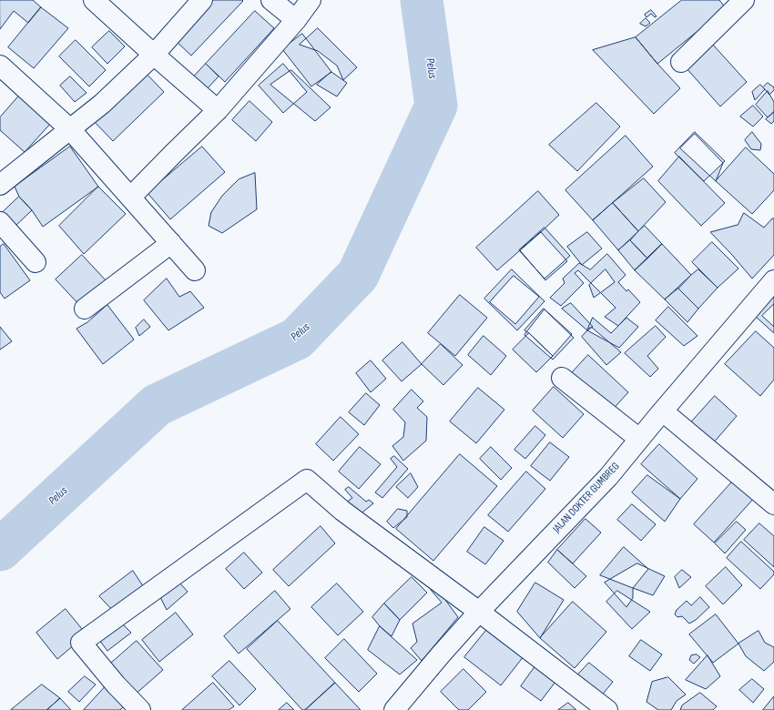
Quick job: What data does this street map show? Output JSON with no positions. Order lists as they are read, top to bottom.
{
  "streets": {
    "street": ["JALAN DOKTER GUMBREG"]
  },
  "water": ["Pelus"]
}
